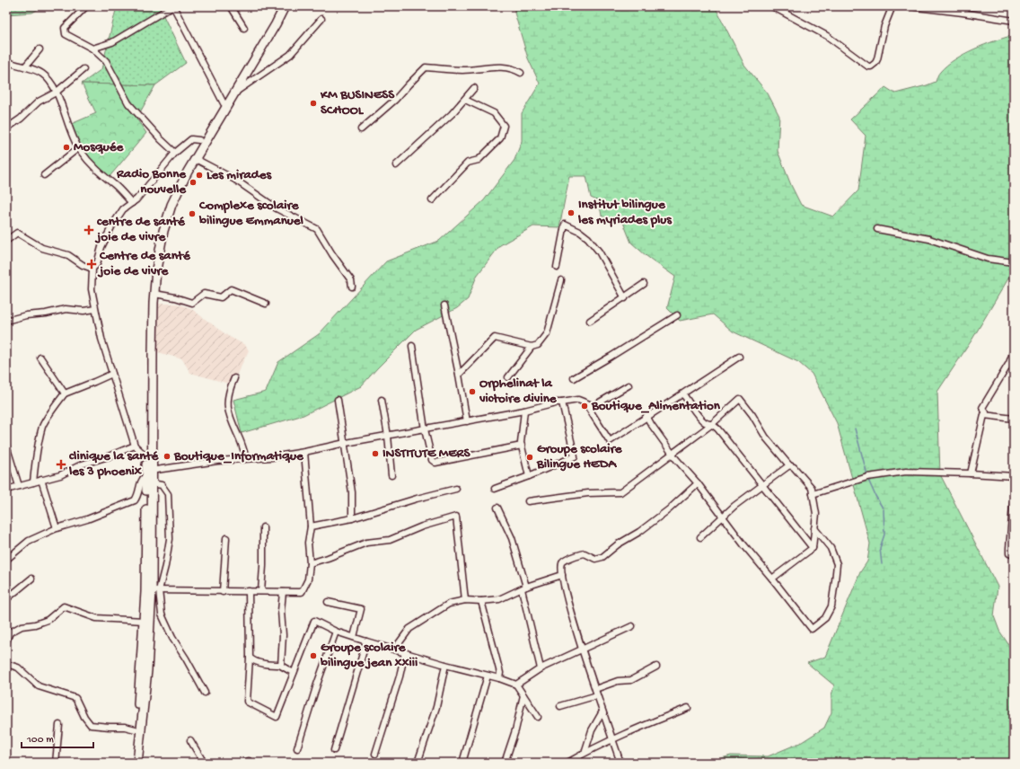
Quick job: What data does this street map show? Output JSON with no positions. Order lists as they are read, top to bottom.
{
  "places": {
    "other": [
      "KM BUSINESS SCHOOL",
      "Mosquée",
      "Les mirades",
      "Radio Bonne nouvelle",
      "Institut bilingue les myriades plus",
      "Complexe scolaire bilingue Emmanuel",
      "Orphelinat la victoire divine",
      "Boutique_Alimentation",
      "INSTITUTE MERS",
      "Boutique_Informatique",
      "Groupe scolaire Bilingue HEDA",
      "Groupe scolaire bilingue jean xxiii"
    ],
    "health": ["centre de santé joie de vivre", "Centre de santé joie de vivre", "clinique la santé les 3 phoenix"]
  },
  "scale_bar": "100 m"
}
